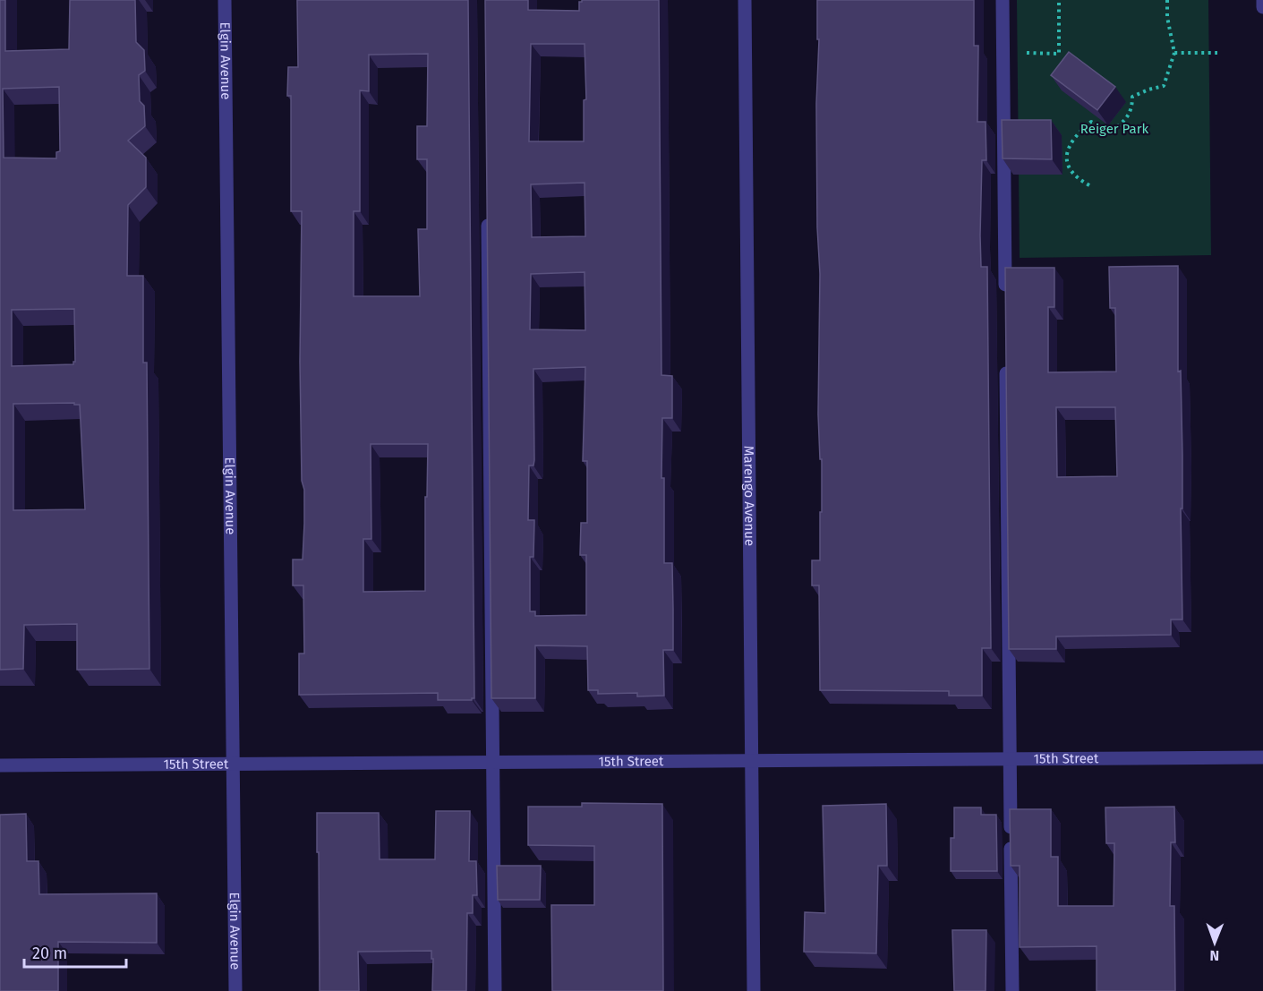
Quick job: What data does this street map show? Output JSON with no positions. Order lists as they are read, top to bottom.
{
  "streets": {
    "street": ["Elgin Avenue", "Marengo Avenue", "15th Street"]
  },
  "crossings": [
    ["Elgin Avenue", "15th Street"],
    ["Marengo Avenue", "15th Street"]
  ],
  "parks": ["Reiger Park"],
  "scale_bar": "20 m",
  "north": "bottom"
}
